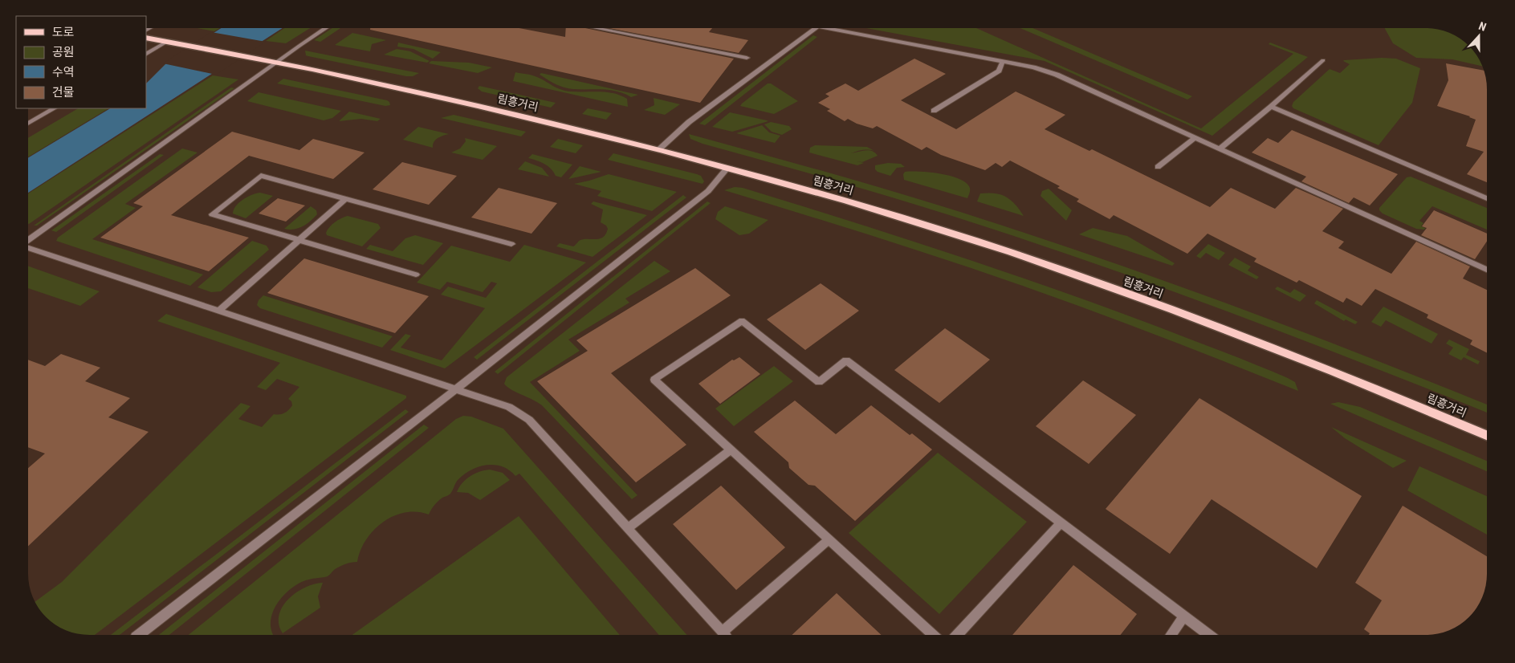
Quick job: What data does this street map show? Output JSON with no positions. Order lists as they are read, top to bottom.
{
  "streets": {
    "main road": ["림흥거리"]
  },
  "legend": [
    "도로",
    "공원",
    "수역",
    "건물"
  ],
  "north": "top"
}
